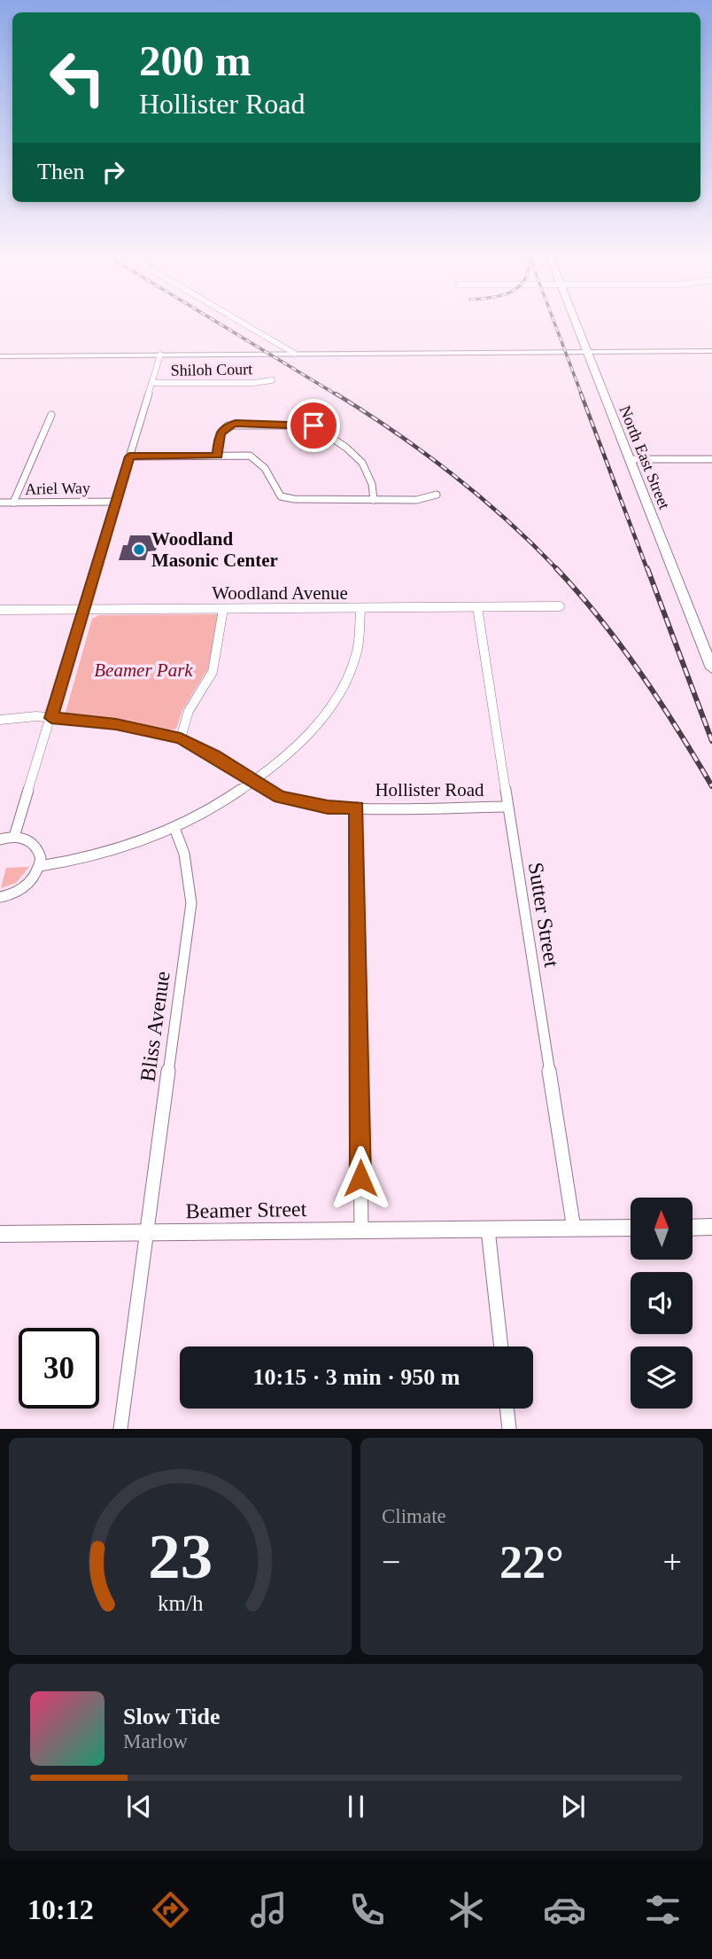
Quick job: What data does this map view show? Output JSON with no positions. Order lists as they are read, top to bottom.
{
  "streets": {
    "main road": ["North East Street"],
    "street": [
      "Shiloh Court",
      "Ariel Way",
      "Woodland Avenue",
      "Hollister Road",
      "Sutter Street",
      "Bliss Avenue",
      "Beamer Street"
    ]
  },
  "crossings": [
    ["Woodland Avenue", "Sutter Street"],
    ["Hollister Road", "Sutter Street"],
    ["Sutter Street", "Beamer Street"],
    ["Bliss Avenue", "Beamer Street"]
  ],
  "parks": ["Beamer Park"],
  "places": ["Woodland Masonic Center"],
  "north": "top",
  "page": {
    "turn": ["200 m", "Hollister Road"],
    "then": "Then",
    "limit": "30",
    "trip": "10:15 · 3 min · 950 m",
    "tile": "Climate",
    "heat": ["−", "22°", "+"],
    "song": ["Slow Tide", "Marlow"],
    "tabs": "10:12",
    "gauge": ["23", "km/h"]
  }
}
